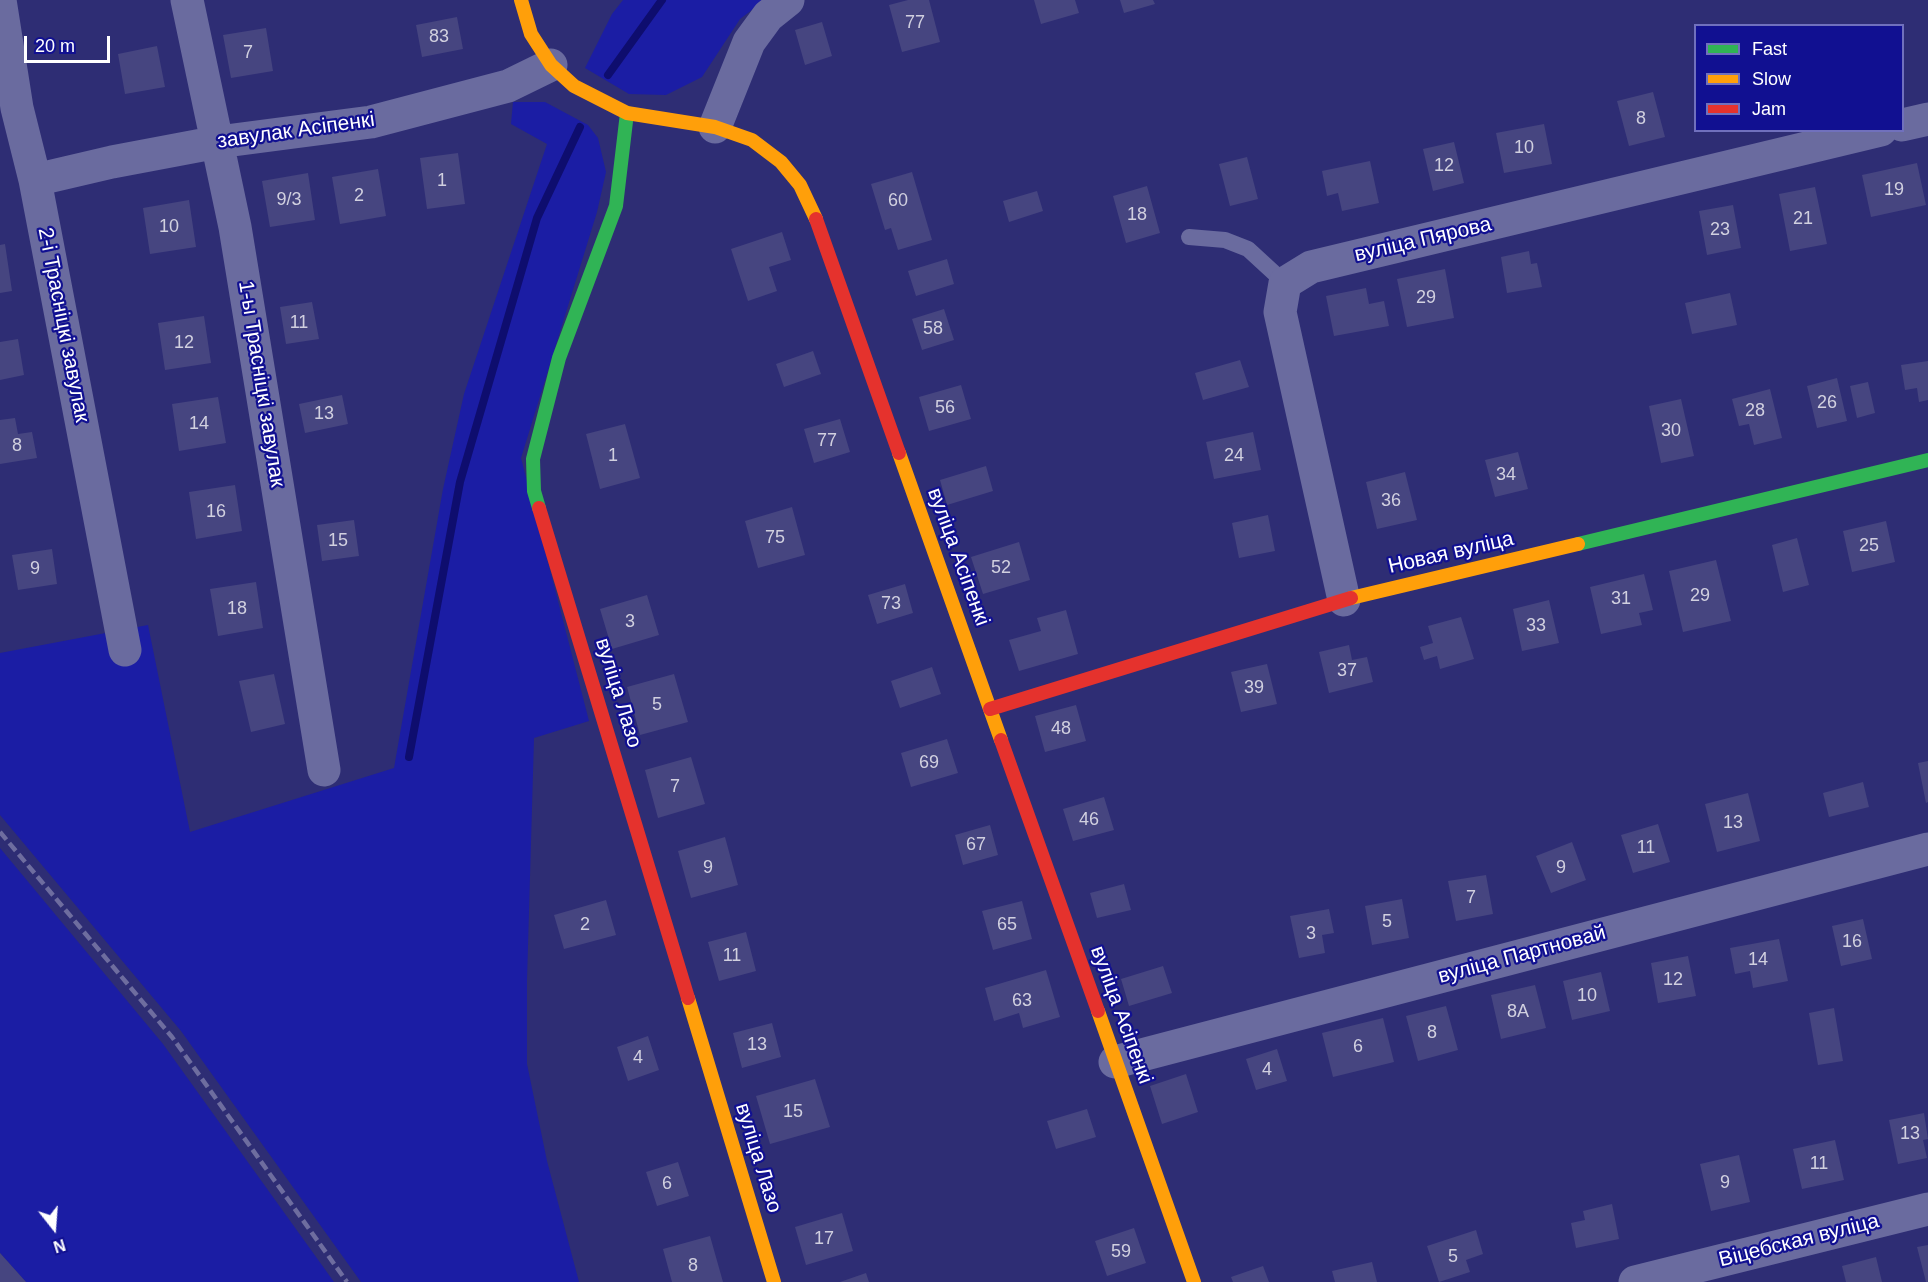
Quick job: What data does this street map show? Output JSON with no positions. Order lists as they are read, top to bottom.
{
  "streets": {
    "street": [
      "завулак Асіпенкі",
      "вуліца Пярова",
      "2-і Трасніцкі завулак",
      "1-ы Трасніцкі завулак",
      "Новая вуліца",
      "вуліца Асіпенкі",
      "вуліца Лазо",
      "вуліца Партновай",
      "Віцебская вуліца"
    ]
  },
  "crossings": [
    ["завулак Асіпенкі", "2-і Трасніцкі завулак"],
    ["завулак Асіпенкі", "1-ы Трасніцкі завулак"],
    ["завулак Асіпенкі", "вуліца Асіпенкі"],
    ["Новая вуліца", "вуліца Асіпенкі"],
    ["вуліца Асіпенкі", "вуліца Лазо"],
    ["вуліца Асіпенкі", "вуліца Партновай"]
  ],
  "house_numbers": [
    "77",
    "83",
    "7",
    "8",
    "10",
    "12",
    "1",
    "19",
    "2",
    "9/3",
    "60",
    "18",
    "21",
    "10",
    "23",
    "29",
    "11",
    "58",
    "12",
    "26",
    "56",
    "28",
    "13",
    "14",
    "30",
    "77",
    "8",
    "1",
    "24",
    "34",
    "36",
    "16",
    "75",
    "15",
    "25",
    "52",
    "9",
    "29",
    "31",
    "73",
    "18",
    "3",
    "33",
    "37",
    "39",
    "5",
    "48",
    "69",
    "7",
    "46",
    "13",
    "67",
    "11",
    "9",
    "9",
    "7",
    "5",
    "2",
    "65",
    "3",
    "16",
    "11",
    "14",
    "12",
    "10",
    "63",
    "8А",
    "8",
    "13",
    "6",
    "4",
    "4",
    "15",
    "13",
    "11",
    "9",
    "6",
    "17",
    "59",
    "5",
    "8"
  ],
  "legend": ["Fast", "Slow", "Jam"],
  "scale_bar": "20 m",
  "north": "bottom"
}
